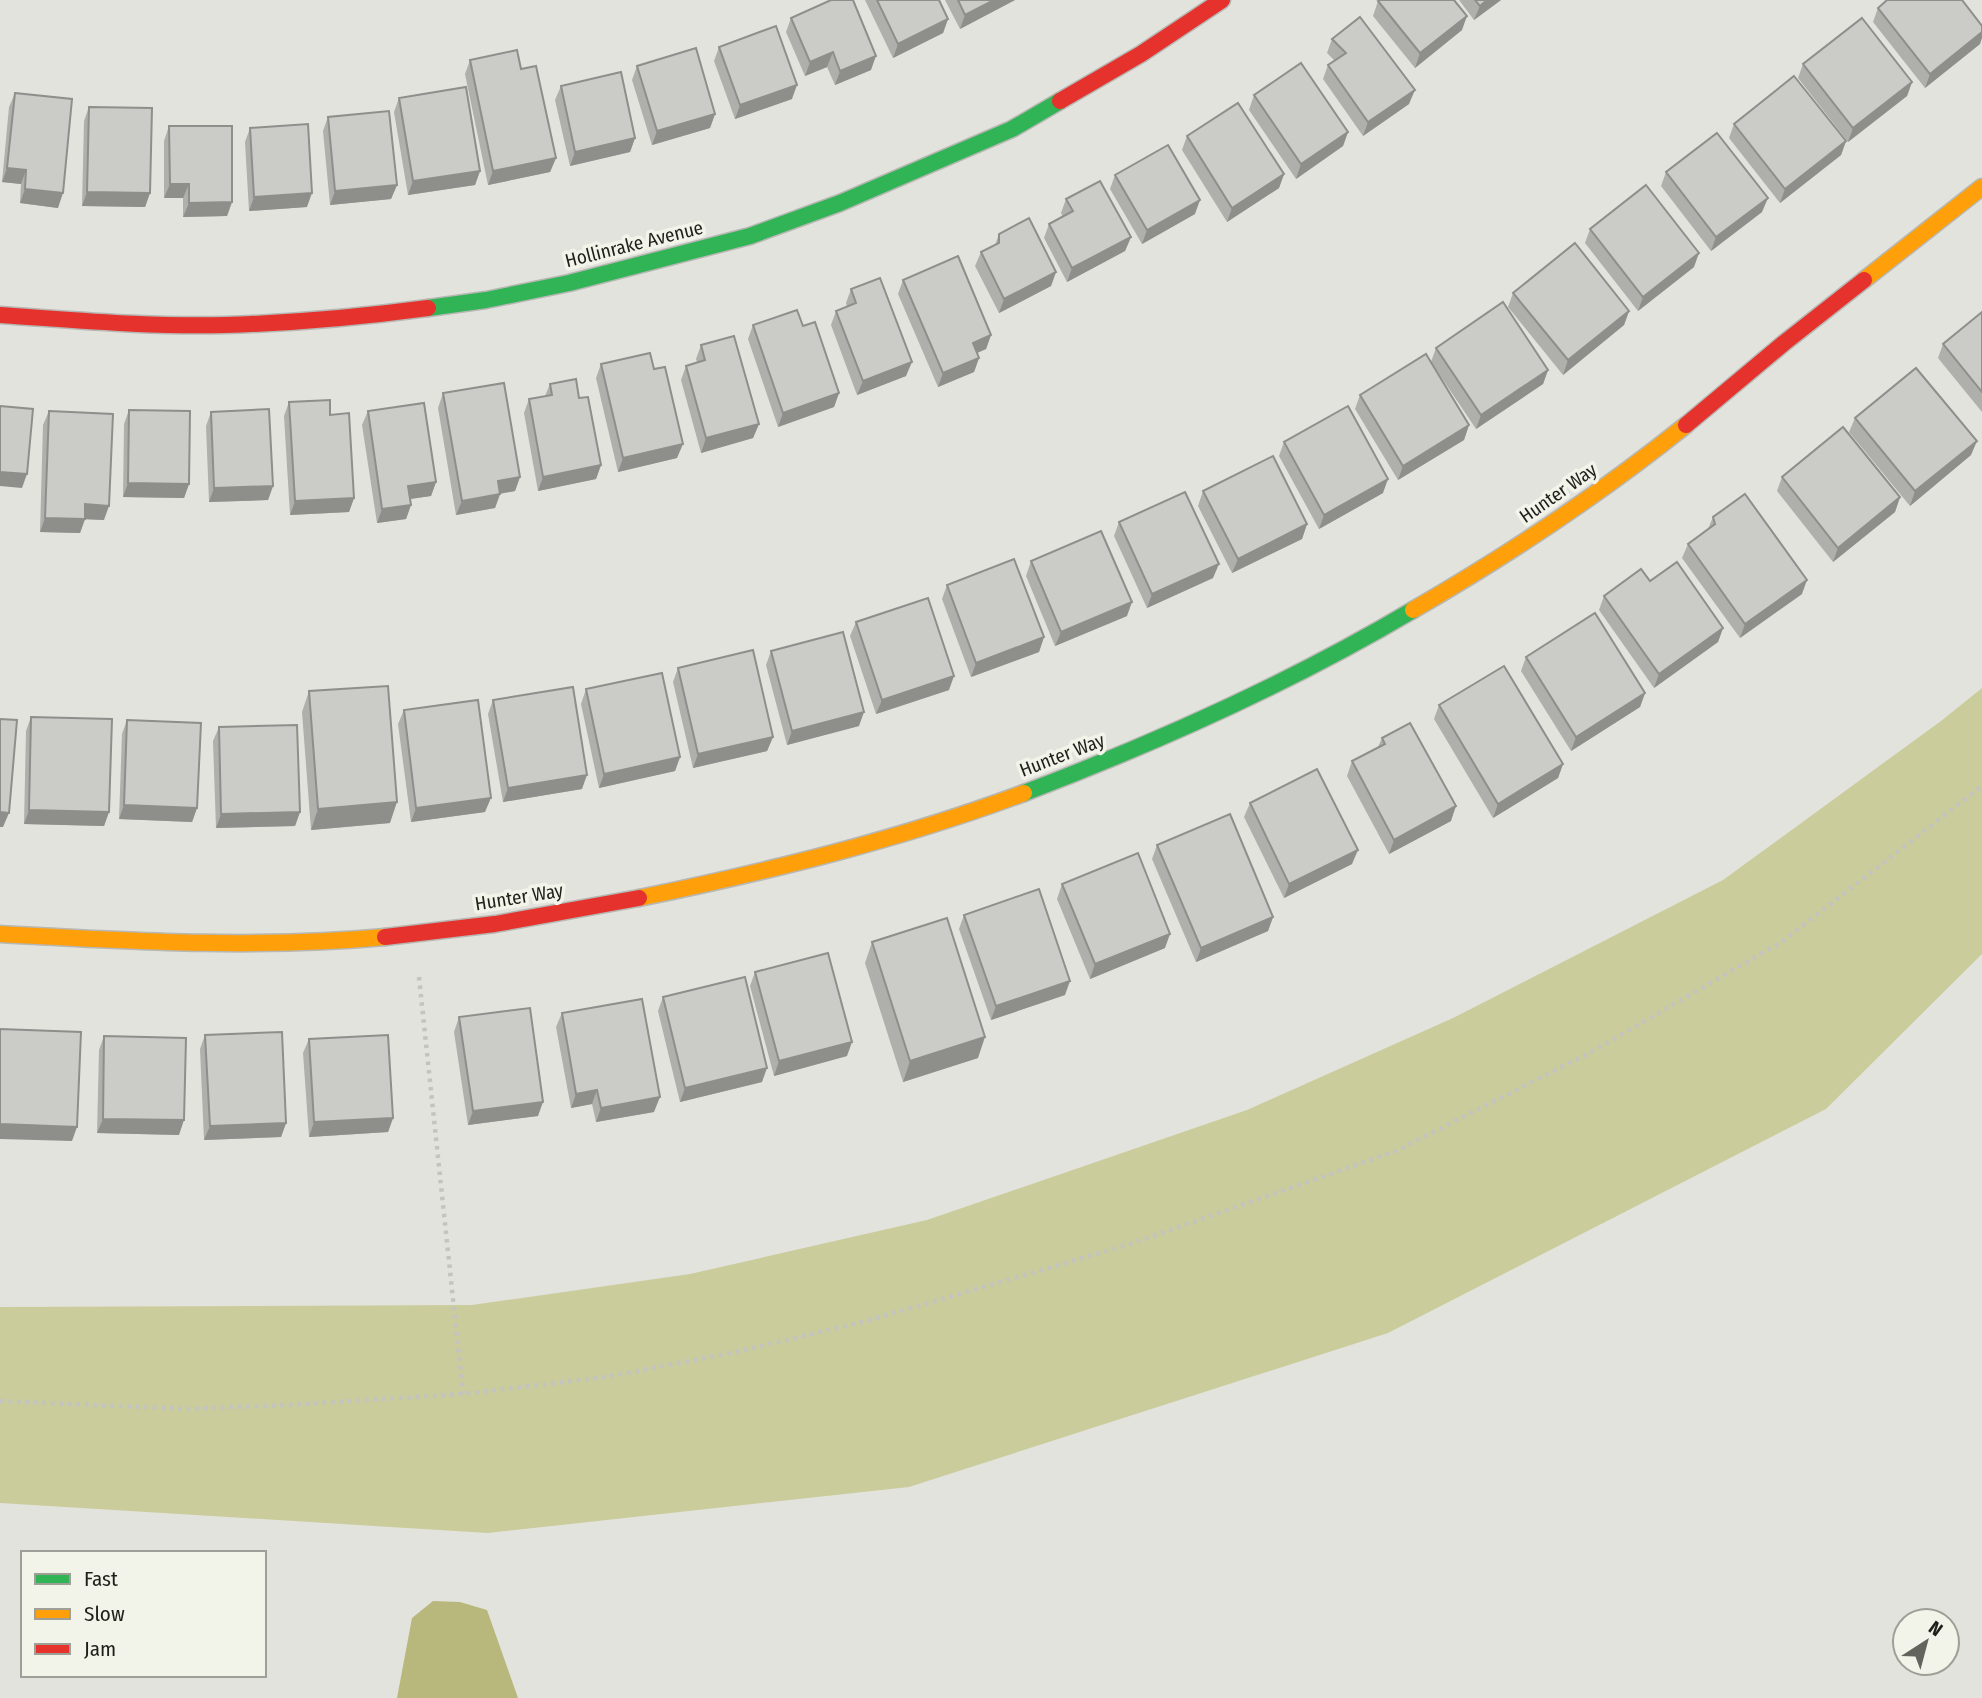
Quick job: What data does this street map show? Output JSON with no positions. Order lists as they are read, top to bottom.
{
  "streets": {
    "street": ["Hollinrake Avenue", "Hunter Way"]
  },
  "legend": ["Fast", "Slow", "Jam"],
  "north": "top right"
}
